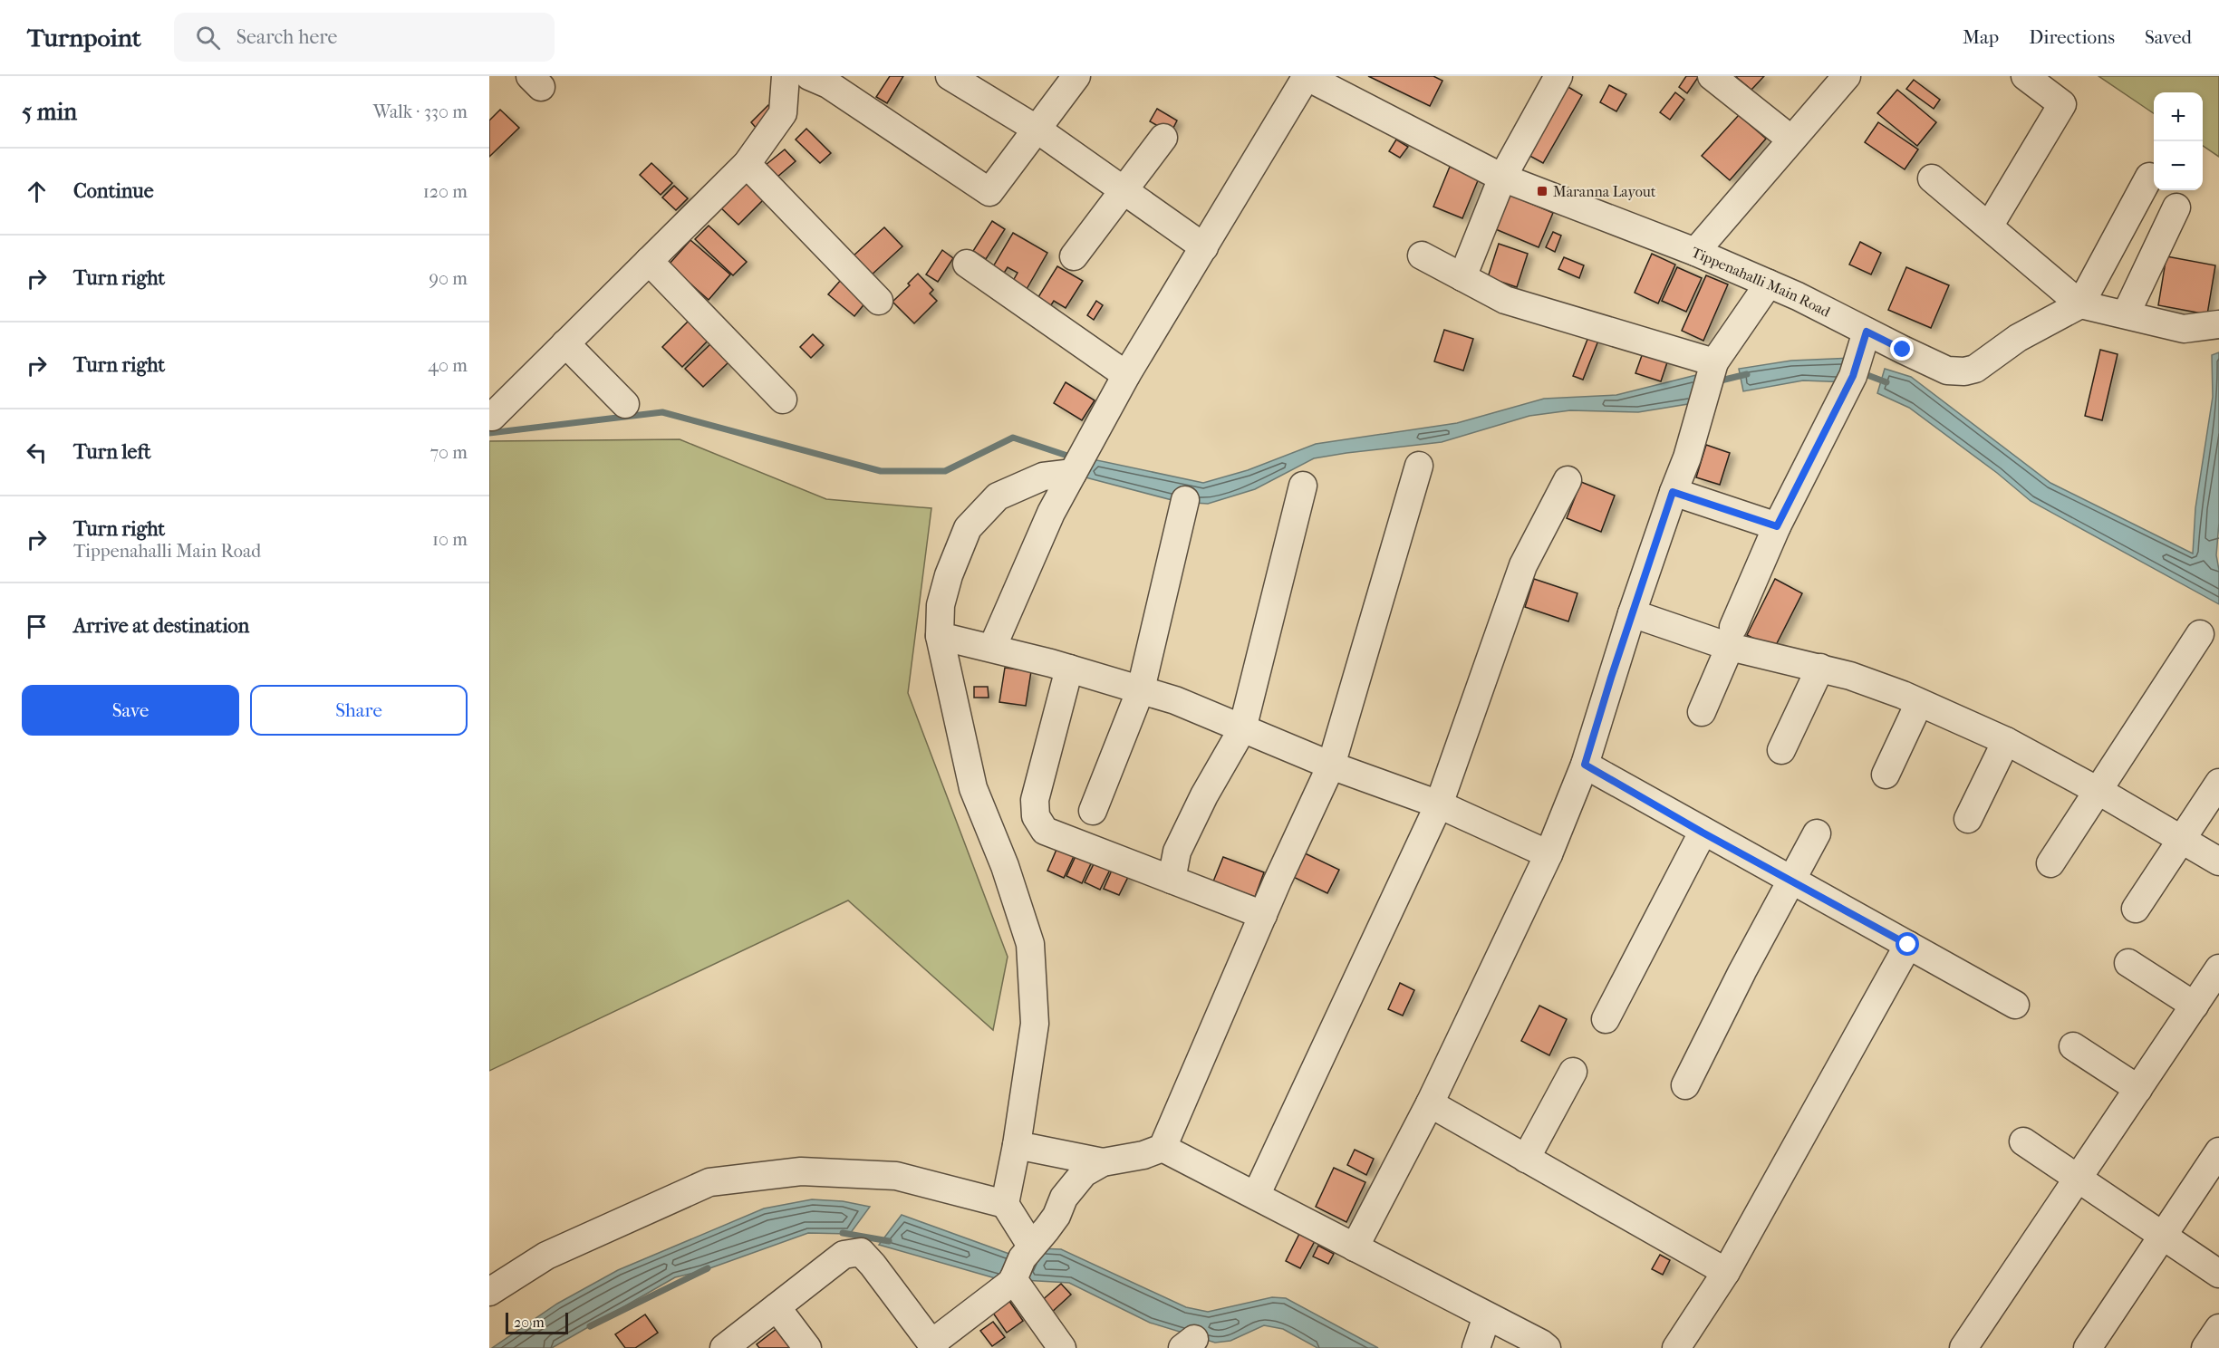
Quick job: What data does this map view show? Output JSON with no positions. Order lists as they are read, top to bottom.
{
  "streets": {
    "street": ["Tippenahalli Main Road"]
  },
  "places": {
    "transit": ["Maranna Layout"]
  },
  "scale_bar": "20 m",
  "page": {
    "header": "Turnpoint",
    "search": "Search here",
    "nav": ["Map", "Directions", "Saved"],
    "heading": ["5 min", "Walk · 330 m"],
    "map_buttons": ["+", "−"],
    "list": [
      ["Continue", "120 m"],
      ["Turn right", "90 m"],
      ["Turn right", "40 m"],
      ["Turn left", "70 m"],
      ["Turn right", "Tippenahalli Main Road", "10 m"],
      "Arrive at destination"
    ],
    "buttons": ["Save", "Share"],
    "scale": "20 m"
  }
}
